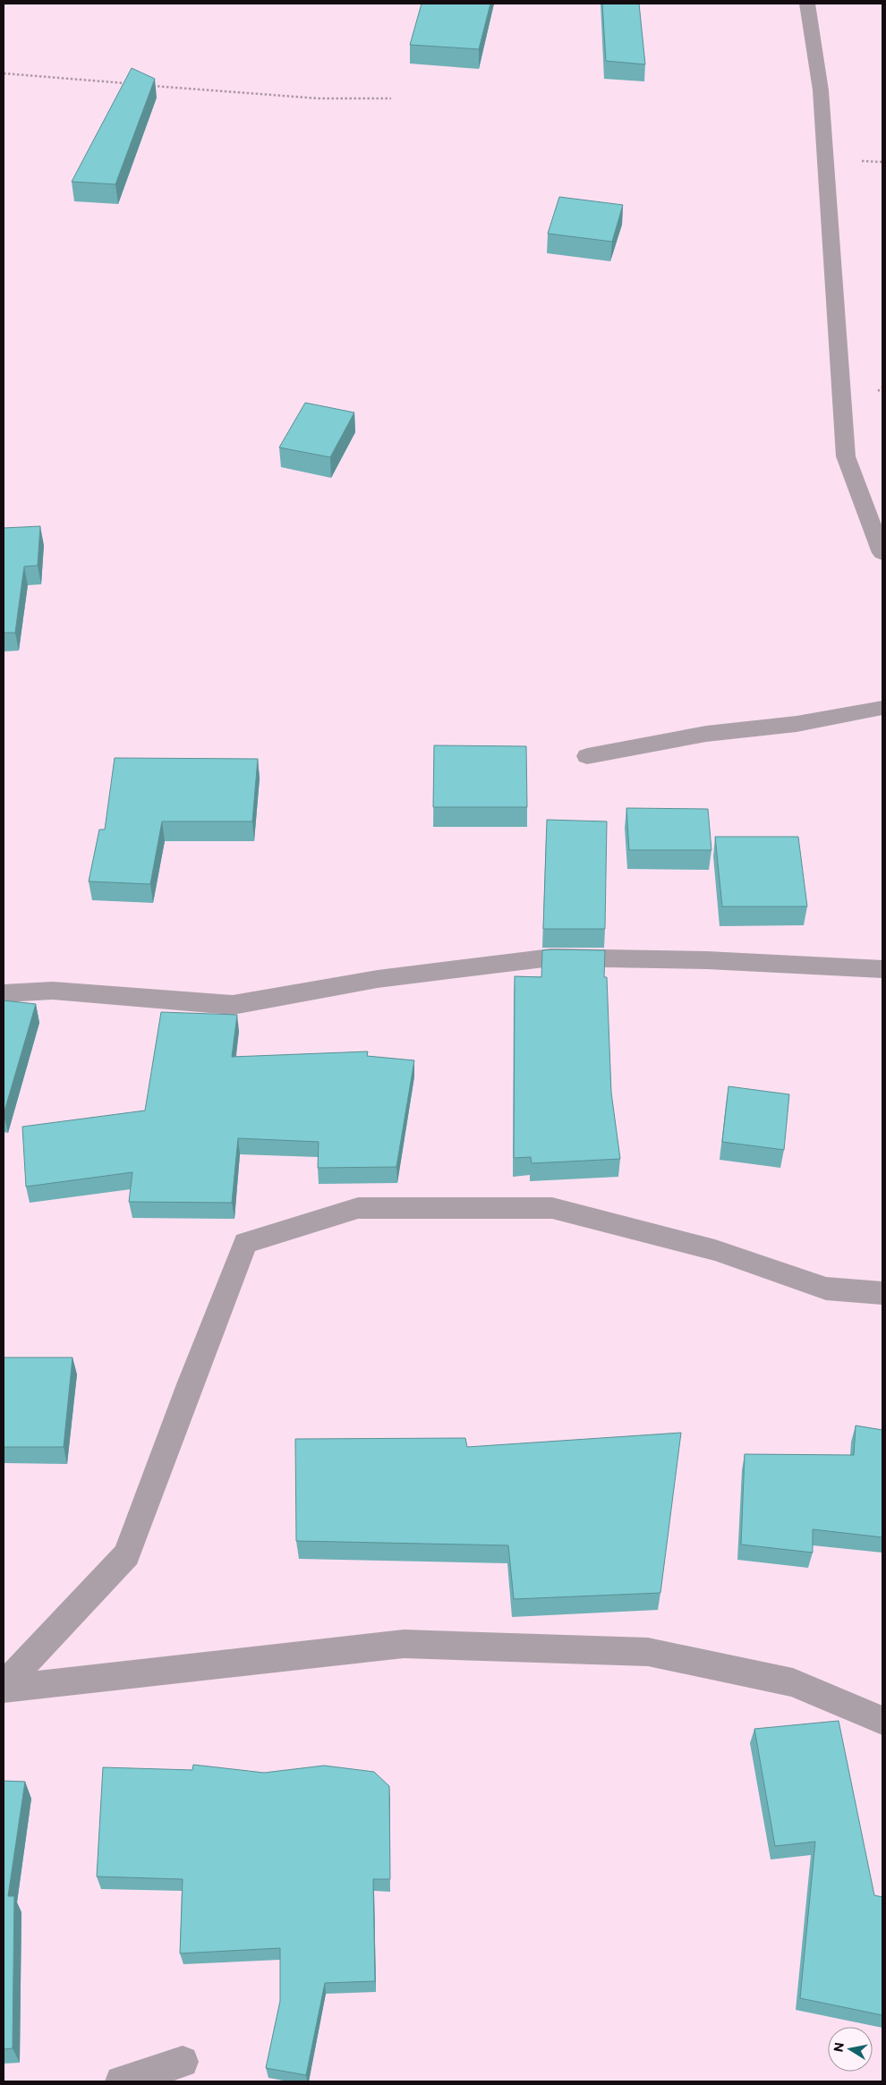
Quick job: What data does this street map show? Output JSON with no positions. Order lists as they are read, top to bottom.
{
  "north": "left"
}
